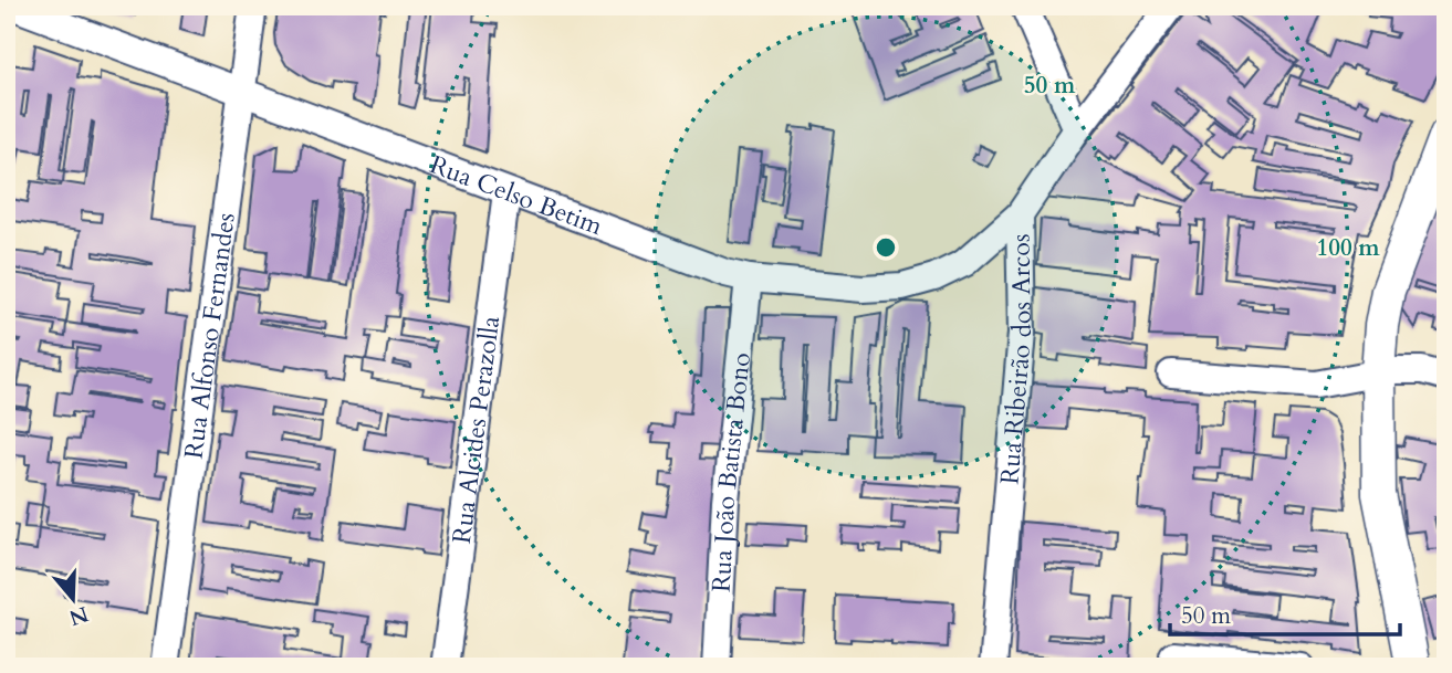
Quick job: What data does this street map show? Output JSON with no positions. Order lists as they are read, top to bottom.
{
  "streets": {
    "street": [
      "Rua Celso Betim",
      "Rua Alfonso Fernandes",
      "Rua Ribeirão dos Arcos",
      "Rua Alcides Perazolla",
      "Rua João Batista Bono"
    ]
  },
  "crossings": [
    ["Rua Celso Betim", "Rua Alfonso Fernandes"],
    ["Rua Celso Betim", "Rua Ribeirão dos Arcos"],
    ["Rua Celso Betim", "Rua Alcides Perazolla"],
    ["Rua Celso Betim", "Rua João Batista Bono"]
  ],
  "scale_bar": "50 m",
  "north": "bottom",
  "rings": ["50 m", "100 m"]
}
